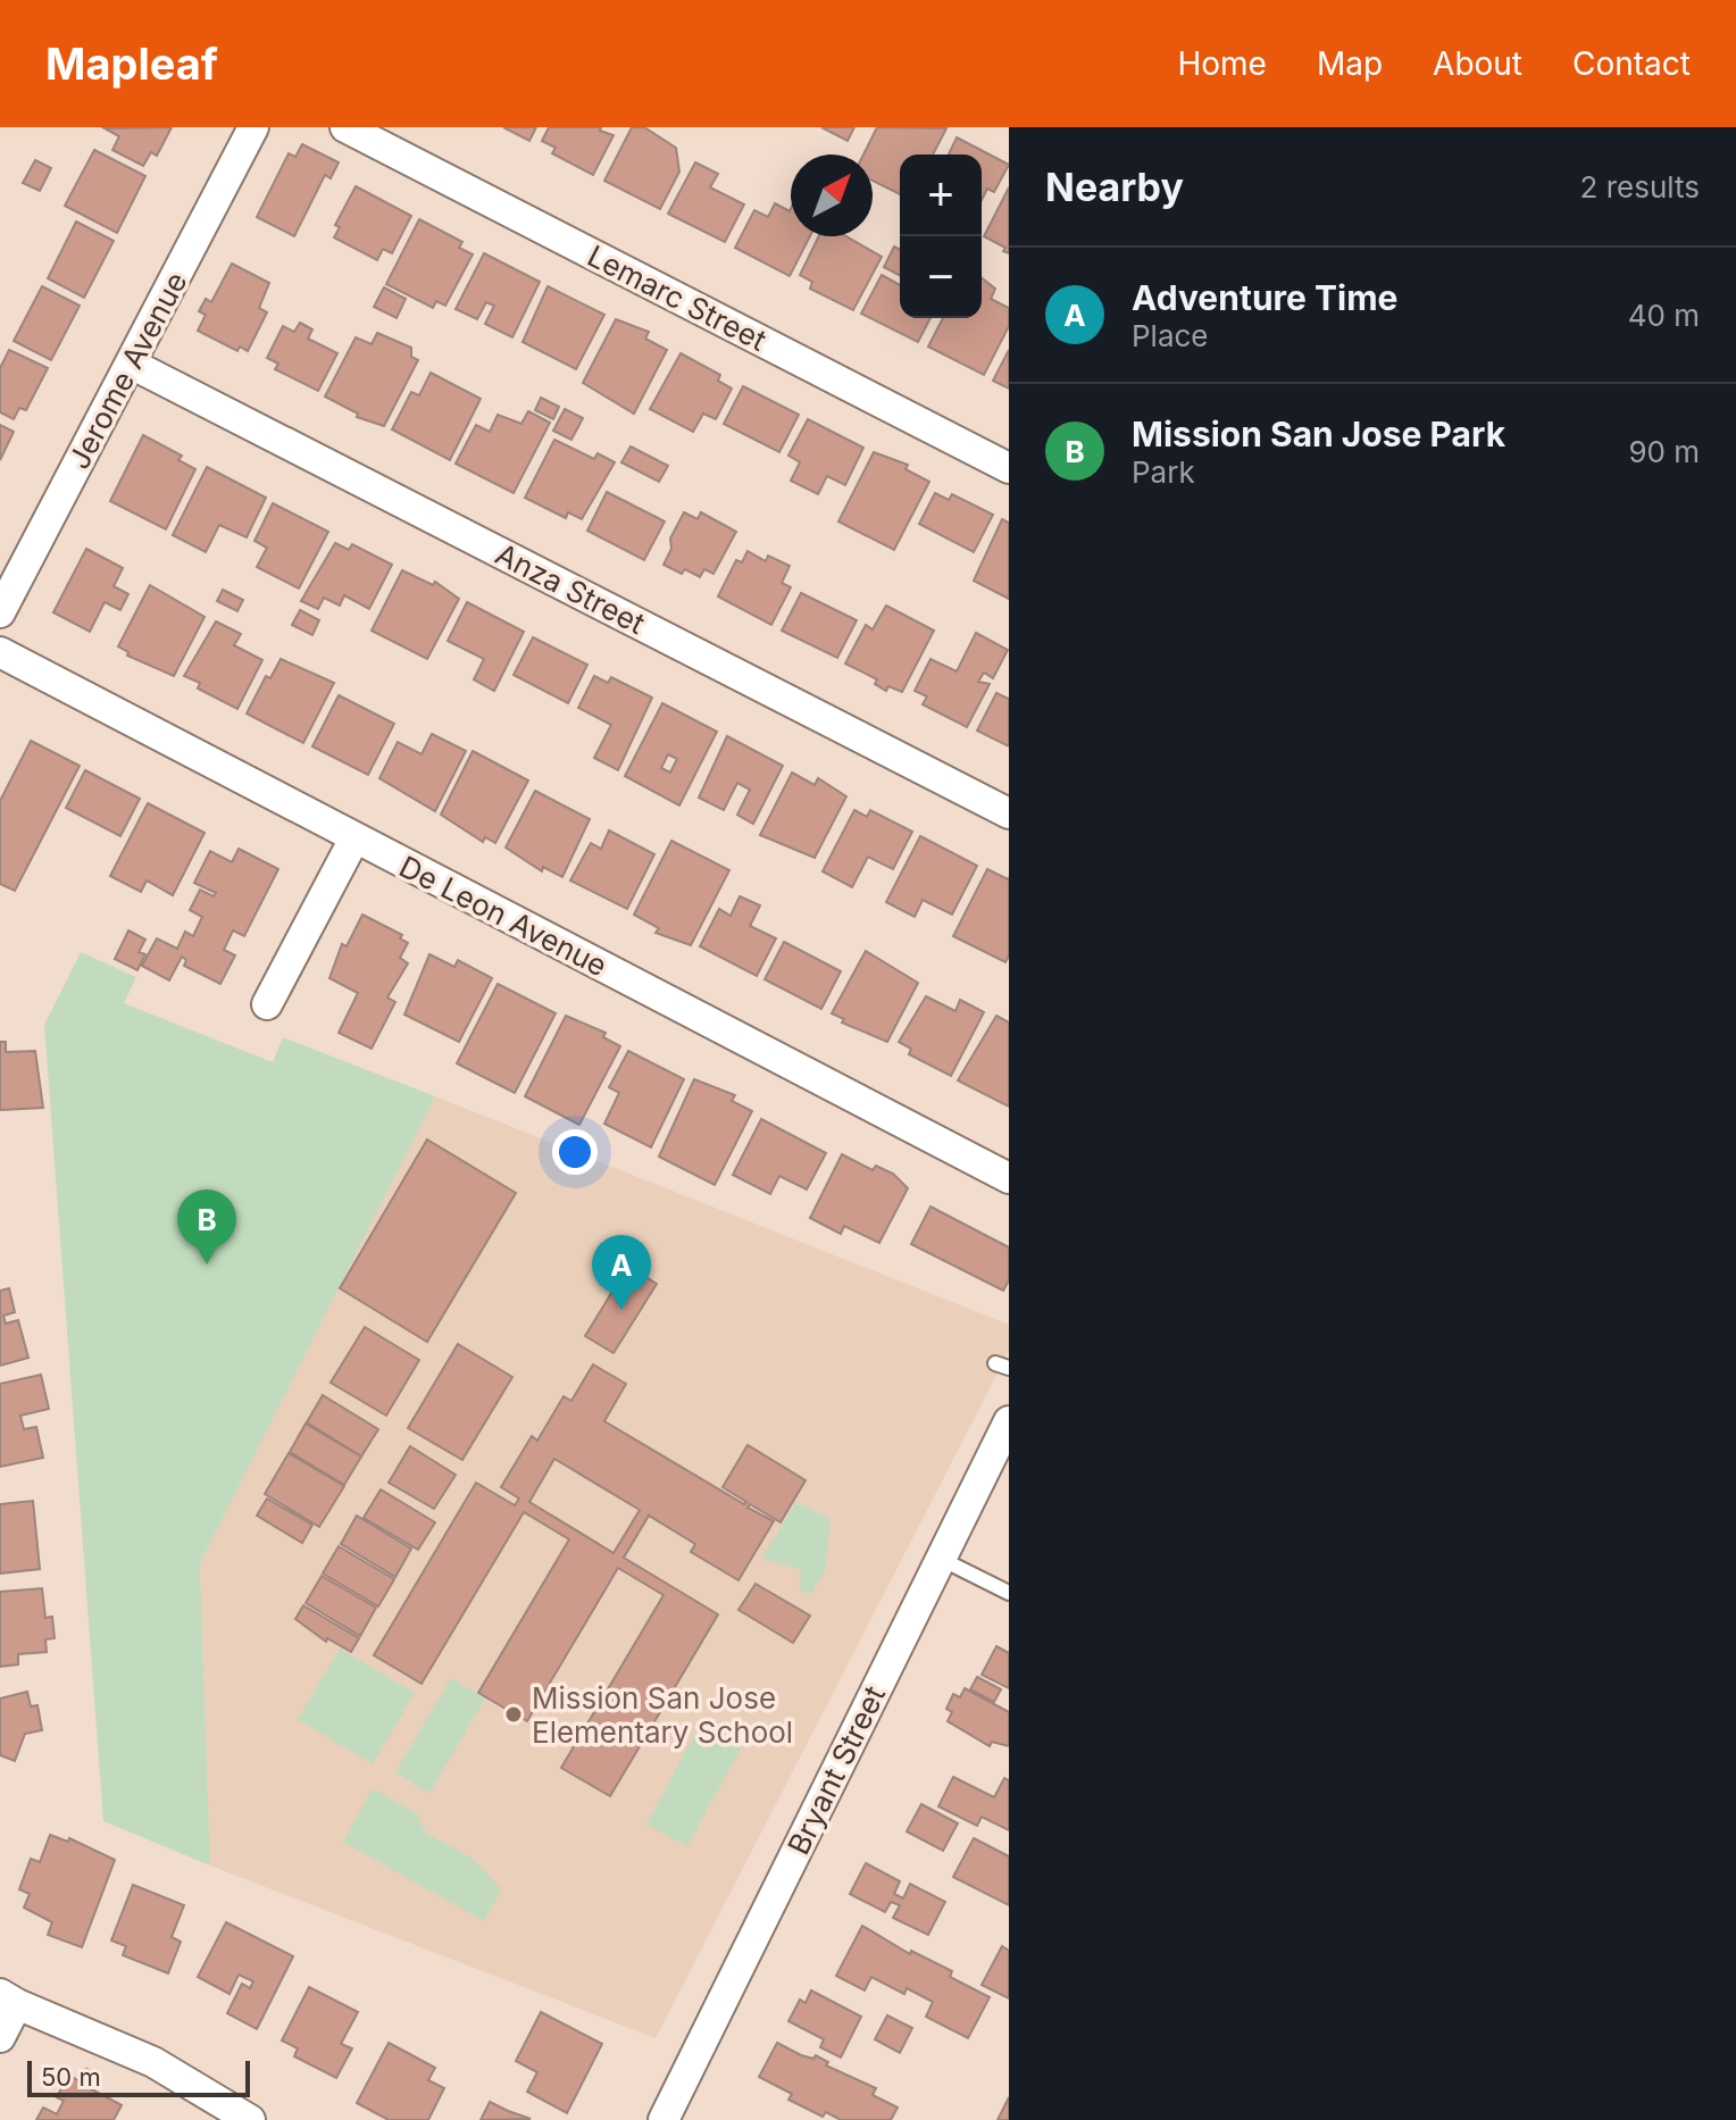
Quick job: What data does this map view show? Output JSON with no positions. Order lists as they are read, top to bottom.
{
  "streets": {
    "street": [
      "Lemarc Street",
      "Jerome Avenue",
      "Anza Street",
      "De Leon Avenue",
      "Bryant Street"
    ]
  },
  "crossings": [
    ["Jerome Avenue", "Anza Street"]
  ],
  "places": ["Mission San Jose Elementary School"],
  "scale_bar": "50 m",
  "north": "top right",
  "page": {
    "header": "Mapleaf",
    "nav": [
      "Home",
      "Map",
      "About",
      "Contact"
    ],
    "heading": ["Nearby", "2 results"],
    "map_buttons": ["+", "−"],
    "list": [
      {
        "mark": "A",
        "name": "Adventure Time",
        "note": "Place",
        "value": "40 m"
      },
      {
        "mark": "B",
        "name": "Mission San Jose Park",
        "note": "Park",
        "value": "90 m"
      }
    ],
    "pins": ["B", "A"],
    "scale": "50 m"
  }
}
